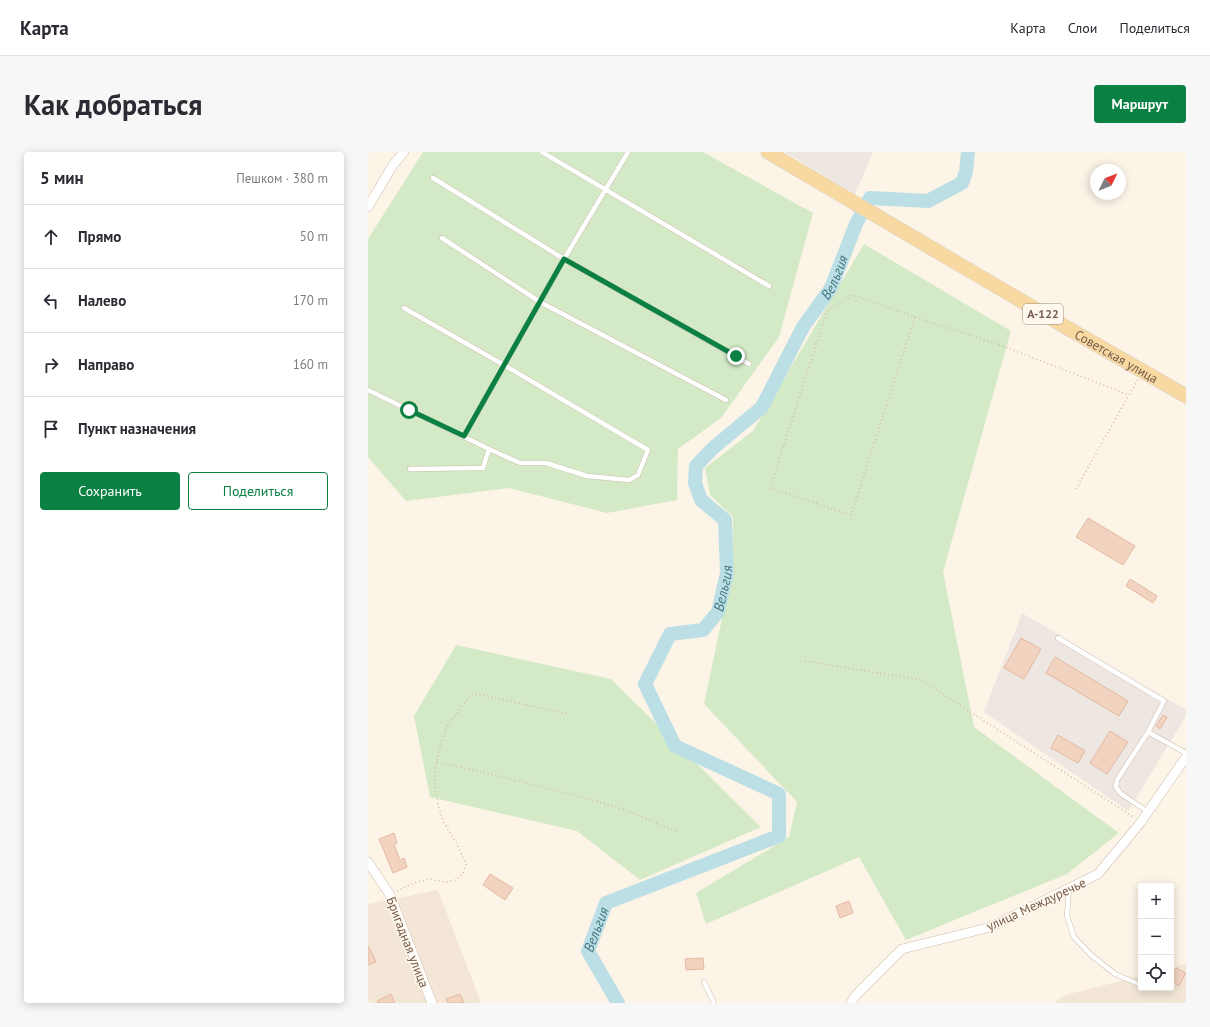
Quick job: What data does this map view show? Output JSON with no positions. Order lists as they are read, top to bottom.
{
  "streets": {
    "main road": ["А-122", "Советская улица"],
    "street": ["улица Междуречье", "Бригадная улица"]
  },
  "water": ["Вельгия"],
  "north": "top right",
  "page": {
    "header": "Карта",
    "nav": ["Карта", "Слои", "Поделиться"],
    "buttons": [
      "Маршрут",
      ["Сохранить", "Поделиться"]
    ],
    "title": "Как добраться",
    "heading": ["5 мин", "Пешком · 380 m"],
    "list": [
      ["Прямо", "50 m"],
      ["Налево", "170 m"],
      ["Направо", "160 m"],
      "Пункт назначения"
    ],
    "map_buttons": ["+", "−"]
  }
}
